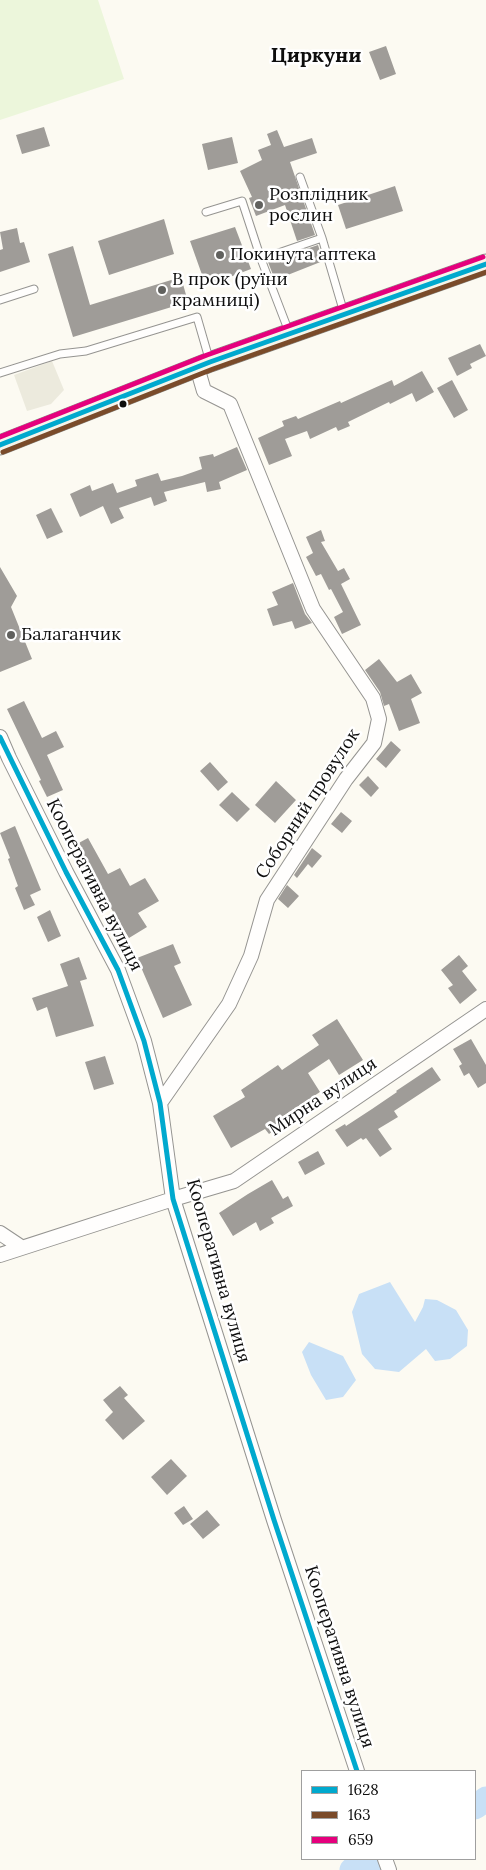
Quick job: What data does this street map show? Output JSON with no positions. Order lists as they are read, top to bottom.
{
  "streets": {
    "street": ["Соборний провулок", "Кооперативна вулиця", "Мирна вулиця"]
  },
  "crossings": [
    ["Соборний провулок", "Кооперативна вулиця"],
    ["Кооперативна вулиця", "Мирна вулиця"]
  ],
  "districts": ["Циркуни"],
  "places": [
    "Розплідник рослин",
    "Покинута аптека",
    "В прок (руїни крамниці)",
    "Балаганчик"
  ],
  "lines": ["transit line 659", "transit line 1628", "transit line 163"],
  "legend": ["1628", "163", "659"]
}
